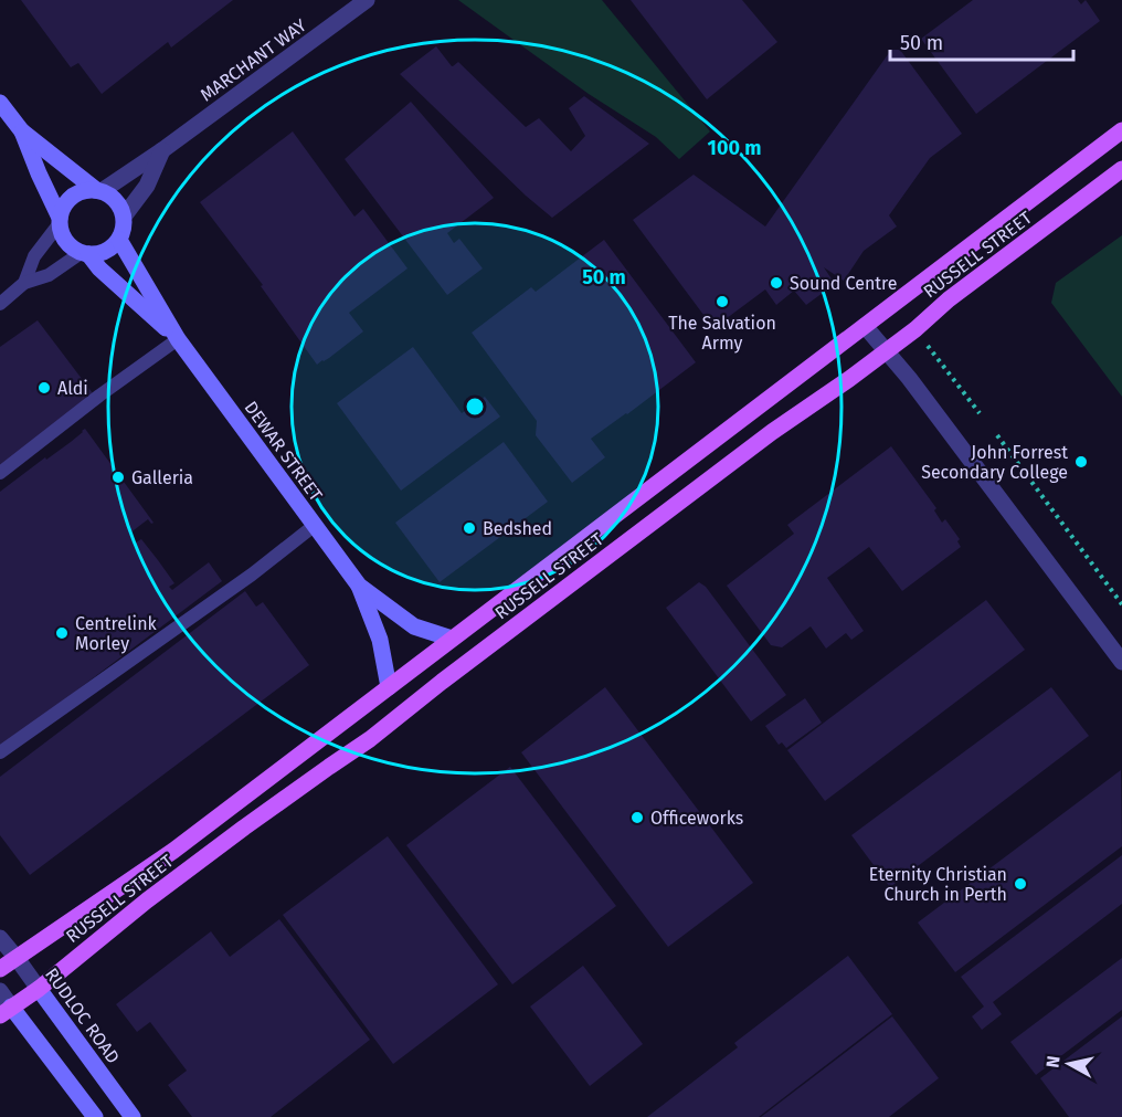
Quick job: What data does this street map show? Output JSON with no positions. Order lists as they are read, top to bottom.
{
  "streets": {
    "main road": ["RUSSELL STREET"],
    "street": ["MARCHANT WAY", "DEWAR STREET", "RUDLOC ROAD"]
  },
  "crossings": [
    ["MARCHANT WAY", "DEWAR STREET"],
    ["RUSSELL STREET", "DEWAR STREET"],
    ["RUSSELL STREET", "RUDLOC ROAD"]
  ],
  "places": [
    "Sound Centre",
    "The Salvation Army",
    "Aldi",
    "John Forrest Secondary College",
    "Galleria",
    "Bedshed",
    "Centrelink Morley",
    "Officeworks",
    "Eternity Christian Church in Perth"
  ],
  "scale_bar": "50 m",
  "north": "left",
  "rings": ["100 m", "50 m"]
}
